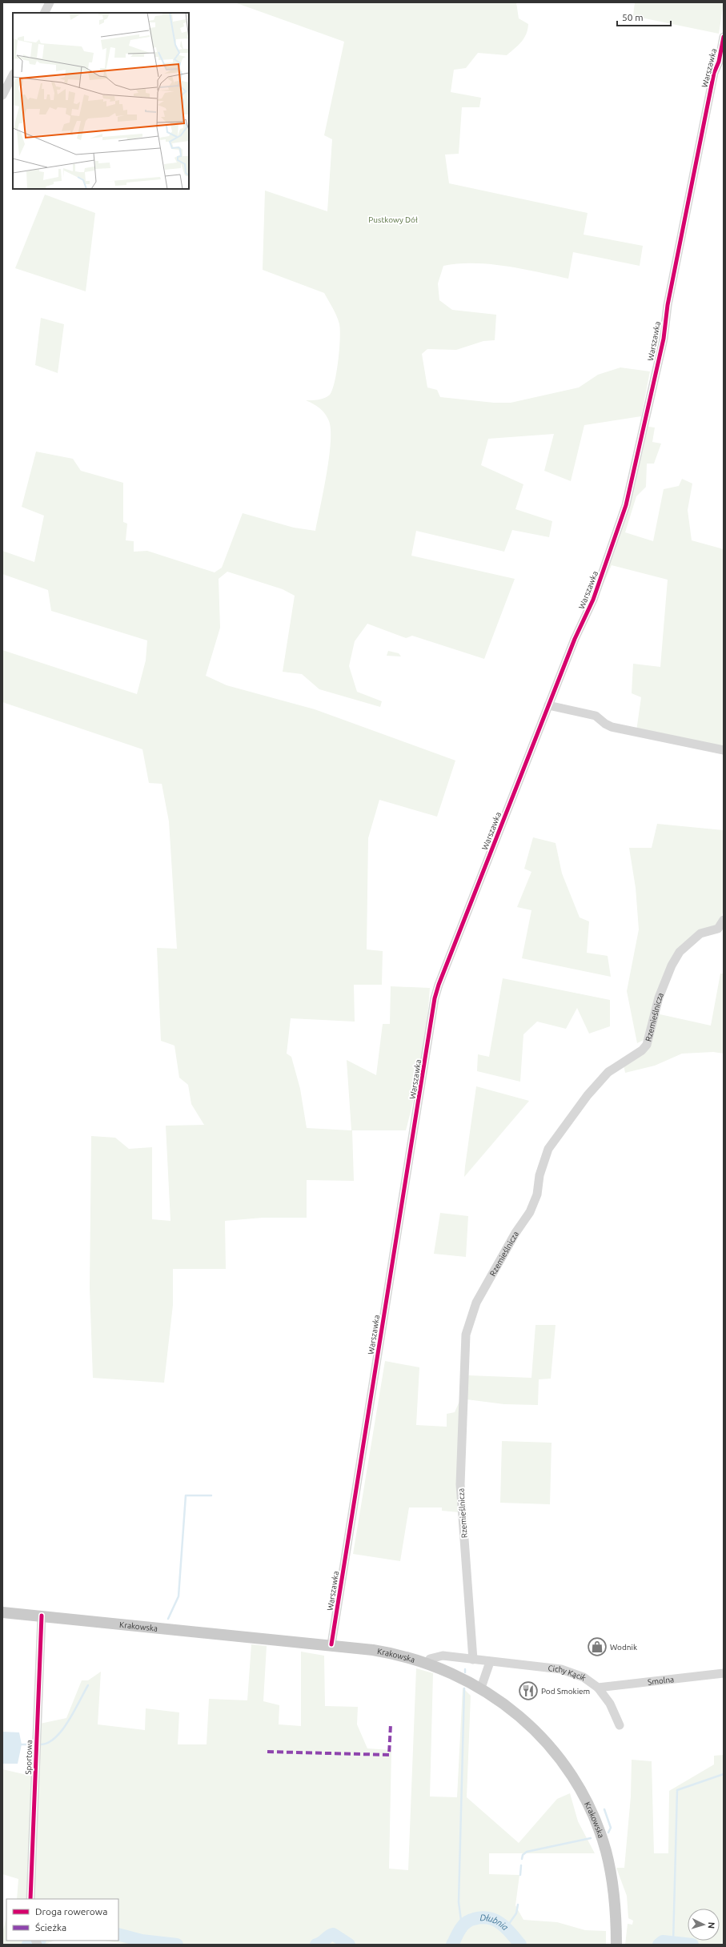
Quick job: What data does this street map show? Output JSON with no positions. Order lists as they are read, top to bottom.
{
  "streets": {
    "main road": ["Krakowska"],
    "street": [
      "Warszawka",
      "Rzemieślnicza",
      "Cichy Kącik",
      "Smolna",
      "Sportowa"
    ]
  },
  "crossings": [
    ["Warszawka", "Krakowska"],
    ["Rzemieślnicza", "Cichy Kącik"],
    ["Krakowska", "Cichy Kącik"],
    ["Krakowska", "Sportowa"],
    ["Cichy Kącik", "Smolna"]
  ],
  "water": ["Dłubnia"],
  "parks": ["Pustkowy Dół"],
  "places": {
    "shop": ["Wodnik"],
    "restaurant": ["Pod Smokiem"]
  },
  "legend": ["Droga rowerowa", "Ścieżka"],
  "scale_bar": "50 m",
  "north": "right"
}
